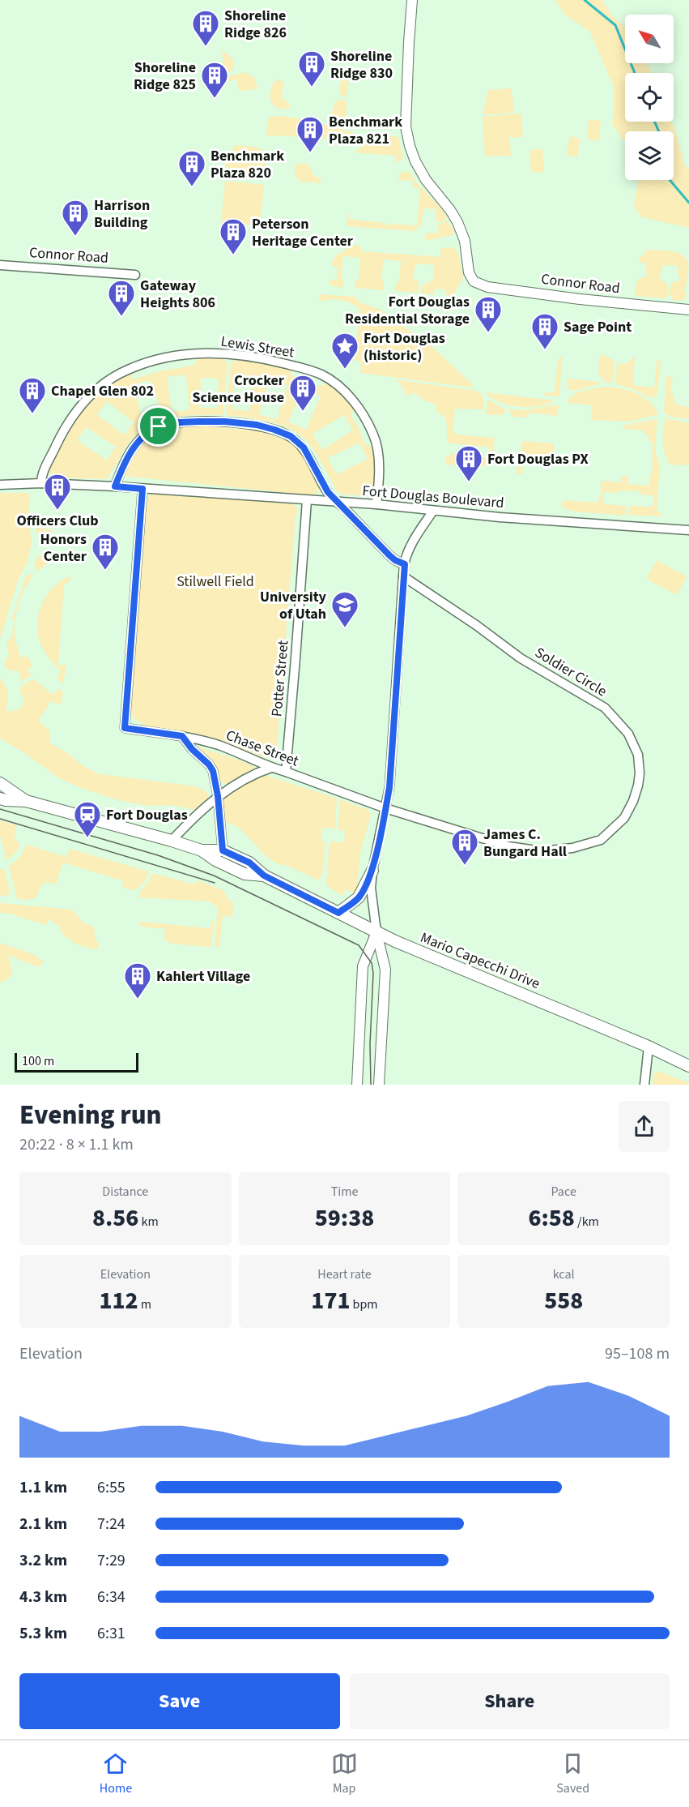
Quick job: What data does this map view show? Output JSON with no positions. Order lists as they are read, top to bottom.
{
  "streets": {
    "main road": ["Mario Capecchi Drive"],
    "street": [
      "Connor Road",
      "Lewis Street",
      "Fort Douglas Boulevard",
      "Soldier Circle",
      "Potter Street",
      "Chase Street"
    ]
  },
  "crossings": [
    ["Lewis Street", "Fort Douglas Boulevard"],
    ["Fort Douglas Boulevard", "Potter Street"],
    ["Fort Douglas Boulevard", "Chase Street"],
    ["Soldier Circle", "Chase Street"],
    ["Potter Street", "Chase Street"]
  ],
  "parks": ["Stilwell Field"],
  "places": {
    "building": [
      "Shoreline Ridge 826",
      "Shoreline Ridge 830",
      "Shoreline Ridge 825",
      "Benchmark Plaza 821",
      "Benchmark Plaza 820",
      "Harrison Building",
      "Peterson Heritage Center",
      "Gateway Heights 806",
      "Fort Douglas Residential Storage",
      "Sage Point",
      "Crocker Science House",
      "Chapel Glen 802",
      "Fort Douglas PX",
      "Officers Club",
      "Honors Center",
      "James C. Bungard Hall",
      "Kahlert Village"
    ],
    "place": ["Fort Douglas (historic)"],
    "school or university": ["University of Utah"],
    "station": ["Fort Douglas"]
  },
  "scale_bar": "100 m",
  "north": "top left",
  "page": {
    "scale": "100 m",
    "heading": ["Evening run", "20:22 · 8 × 1.1 km"],
    "stats": [
      ["Distance", "8.56 km"],
      ["Time", "59:38"],
      ["Pace", "6:58 /km"],
      ["Elevation", "112 m"],
      ["Heart rate", "171 bpm"],
      ["kcal", "558"]
    ],
    "chart": ["Elevation", "95–108 m"],
    "list": [
      {
        "name": "1.1 km",
        "note": "6:55"
      },
      {
        "name": "2.1 km",
        "note": "7:24"
      },
      {
        "name": "3.2 km",
        "note": "7:29"
      },
      {
        "name": "4.3 km",
        "note": "6:34"
      },
      {
        "name": "5.3 km",
        "note": "6:31"
      }
    ],
    "buttons": ["Save", "Share"],
    "tabs": ["Home", "Map", "Saved"]
  }
}
